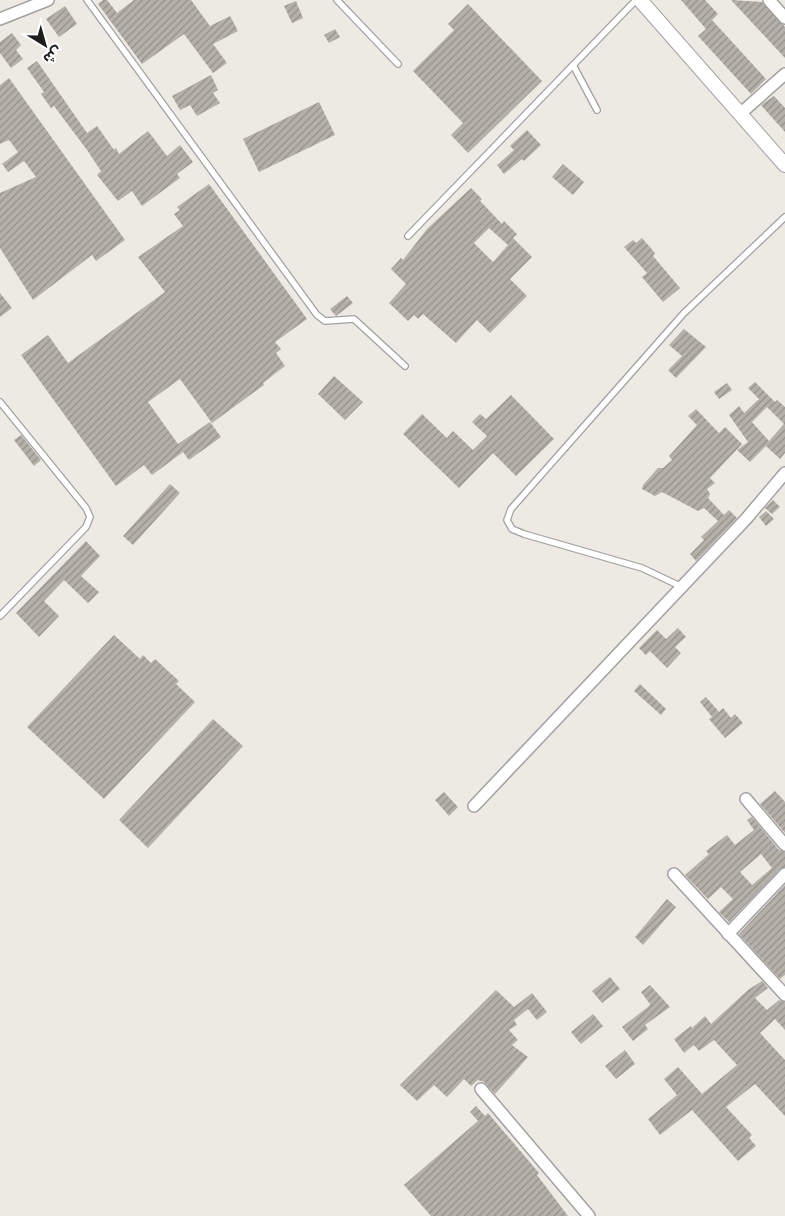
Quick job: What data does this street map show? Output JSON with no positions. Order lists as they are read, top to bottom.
{
  "north": "bottom right"
}
